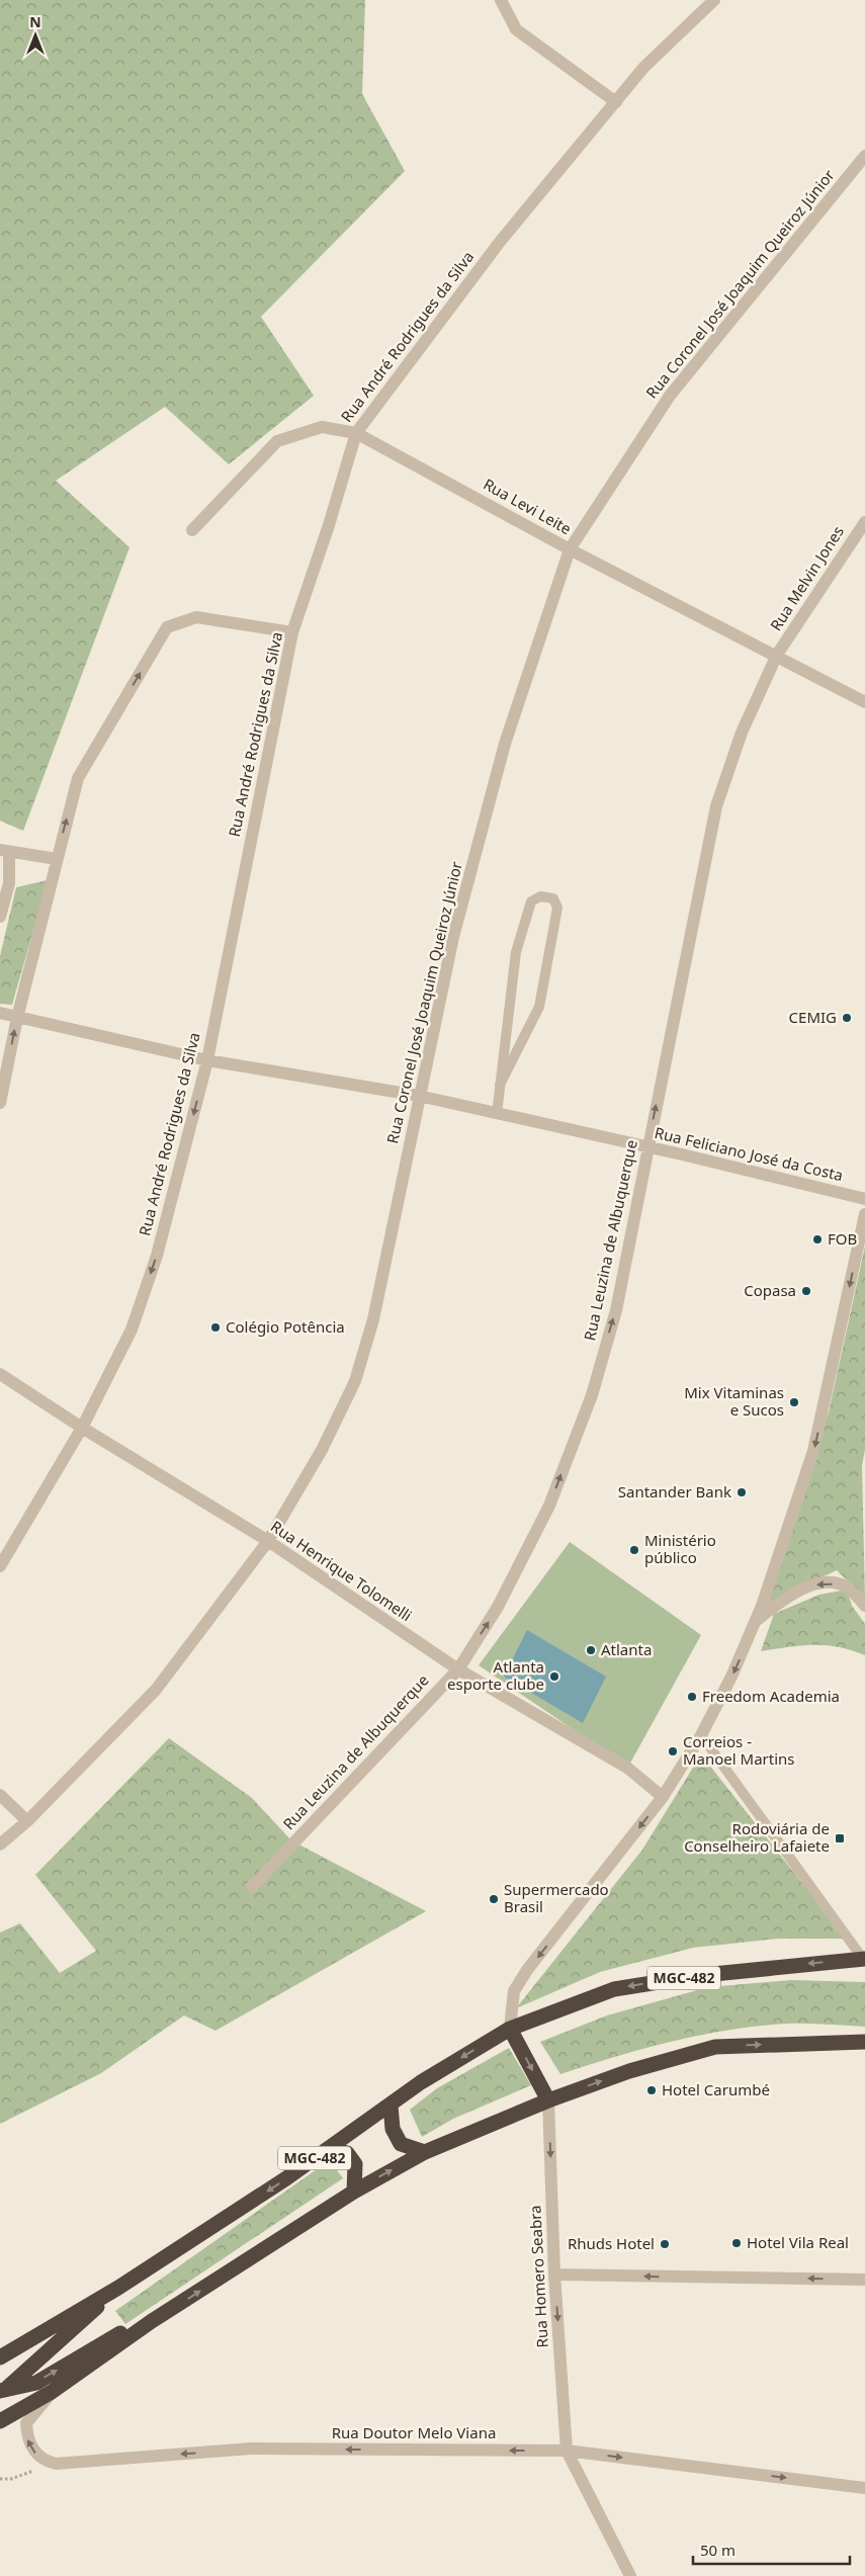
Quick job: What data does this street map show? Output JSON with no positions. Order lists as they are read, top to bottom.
{
  "streets": {
    "highway": ["MGC-482"],
    "street": [
      "Rua Coronel José Joaquim Queiroz Júnior",
      "Rua André Rodrigues da Silva",
      "Rua Levi Leite",
      "Rua Melvin Jones",
      "Rua Feliciano José da Costa",
      "Rua Leuzina de Albuquerque",
      "Rua Henrique Tolomelli",
      "Rua Homero Seabra",
      "Rua Doutor Melo Viana"
    ]
  },
  "crossings": [
    ["Rua Coronel José Joaquim Queiroz Júnior", "Rua Levi Leite"],
    ["Rua Coronel José Joaquim Queiroz Júnior", "Rua Feliciano José da Costa"],
    ["Rua Coronel José Joaquim Queiroz Júnior", "Rua Henrique Tolomelli"],
    ["Rua André Rodrigues da Silva", "Rua Levi Leite"],
    ["Rua André Rodrigues da Silva", "Rua Feliciano José da Costa"],
    ["Rua André Rodrigues da Silva", "Rua Henrique Tolomelli"],
    ["Rua Levi Leite", "Rua Melvin Jones"],
    ["Rua Levi Leite", "Rua Leuzina de Albuquerque"],
    ["Rua Melvin Jones", "Rua Leuzina de Albuquerque"],
    ["Rua Feliciano José da Costa", "Rua Leuzina de Albuquerque"],
    ["Rua Leuzina de Albuquerque", "Rua Henrique Tolomelli"],
    ["MGC-482", "Rua Homero Seabra"],
    ["Rua Homero Seabra", "Rua Doutor Melo Viana"]
  ],
  "one_way": ["Rua Leuzina de Albuquerque", "Rua Homero Seabra"],
  "places": {
    "other": [
      "CEMIG",
      "FOB",
      "Copasa",
      "Colégio Potência",
      "Mix Vitaminas e Sucos",
      "Santander Bank",
      "Ministério público",
      "Atlanta",
      "Atlanta esporte clube",
      "Freedom Academia",
      "Correios - Manoel Martins",
      "Supermercado Brasil",
      "Hotel Carumbé",
      "Hotel Vila Real",
      "Rhuds Hotel"
    ],
    "transit": ["Rodoviária de Conselheiro Lafaiete"]
  },
  "scale_bar": "50 m",
  "north": "top"
}
